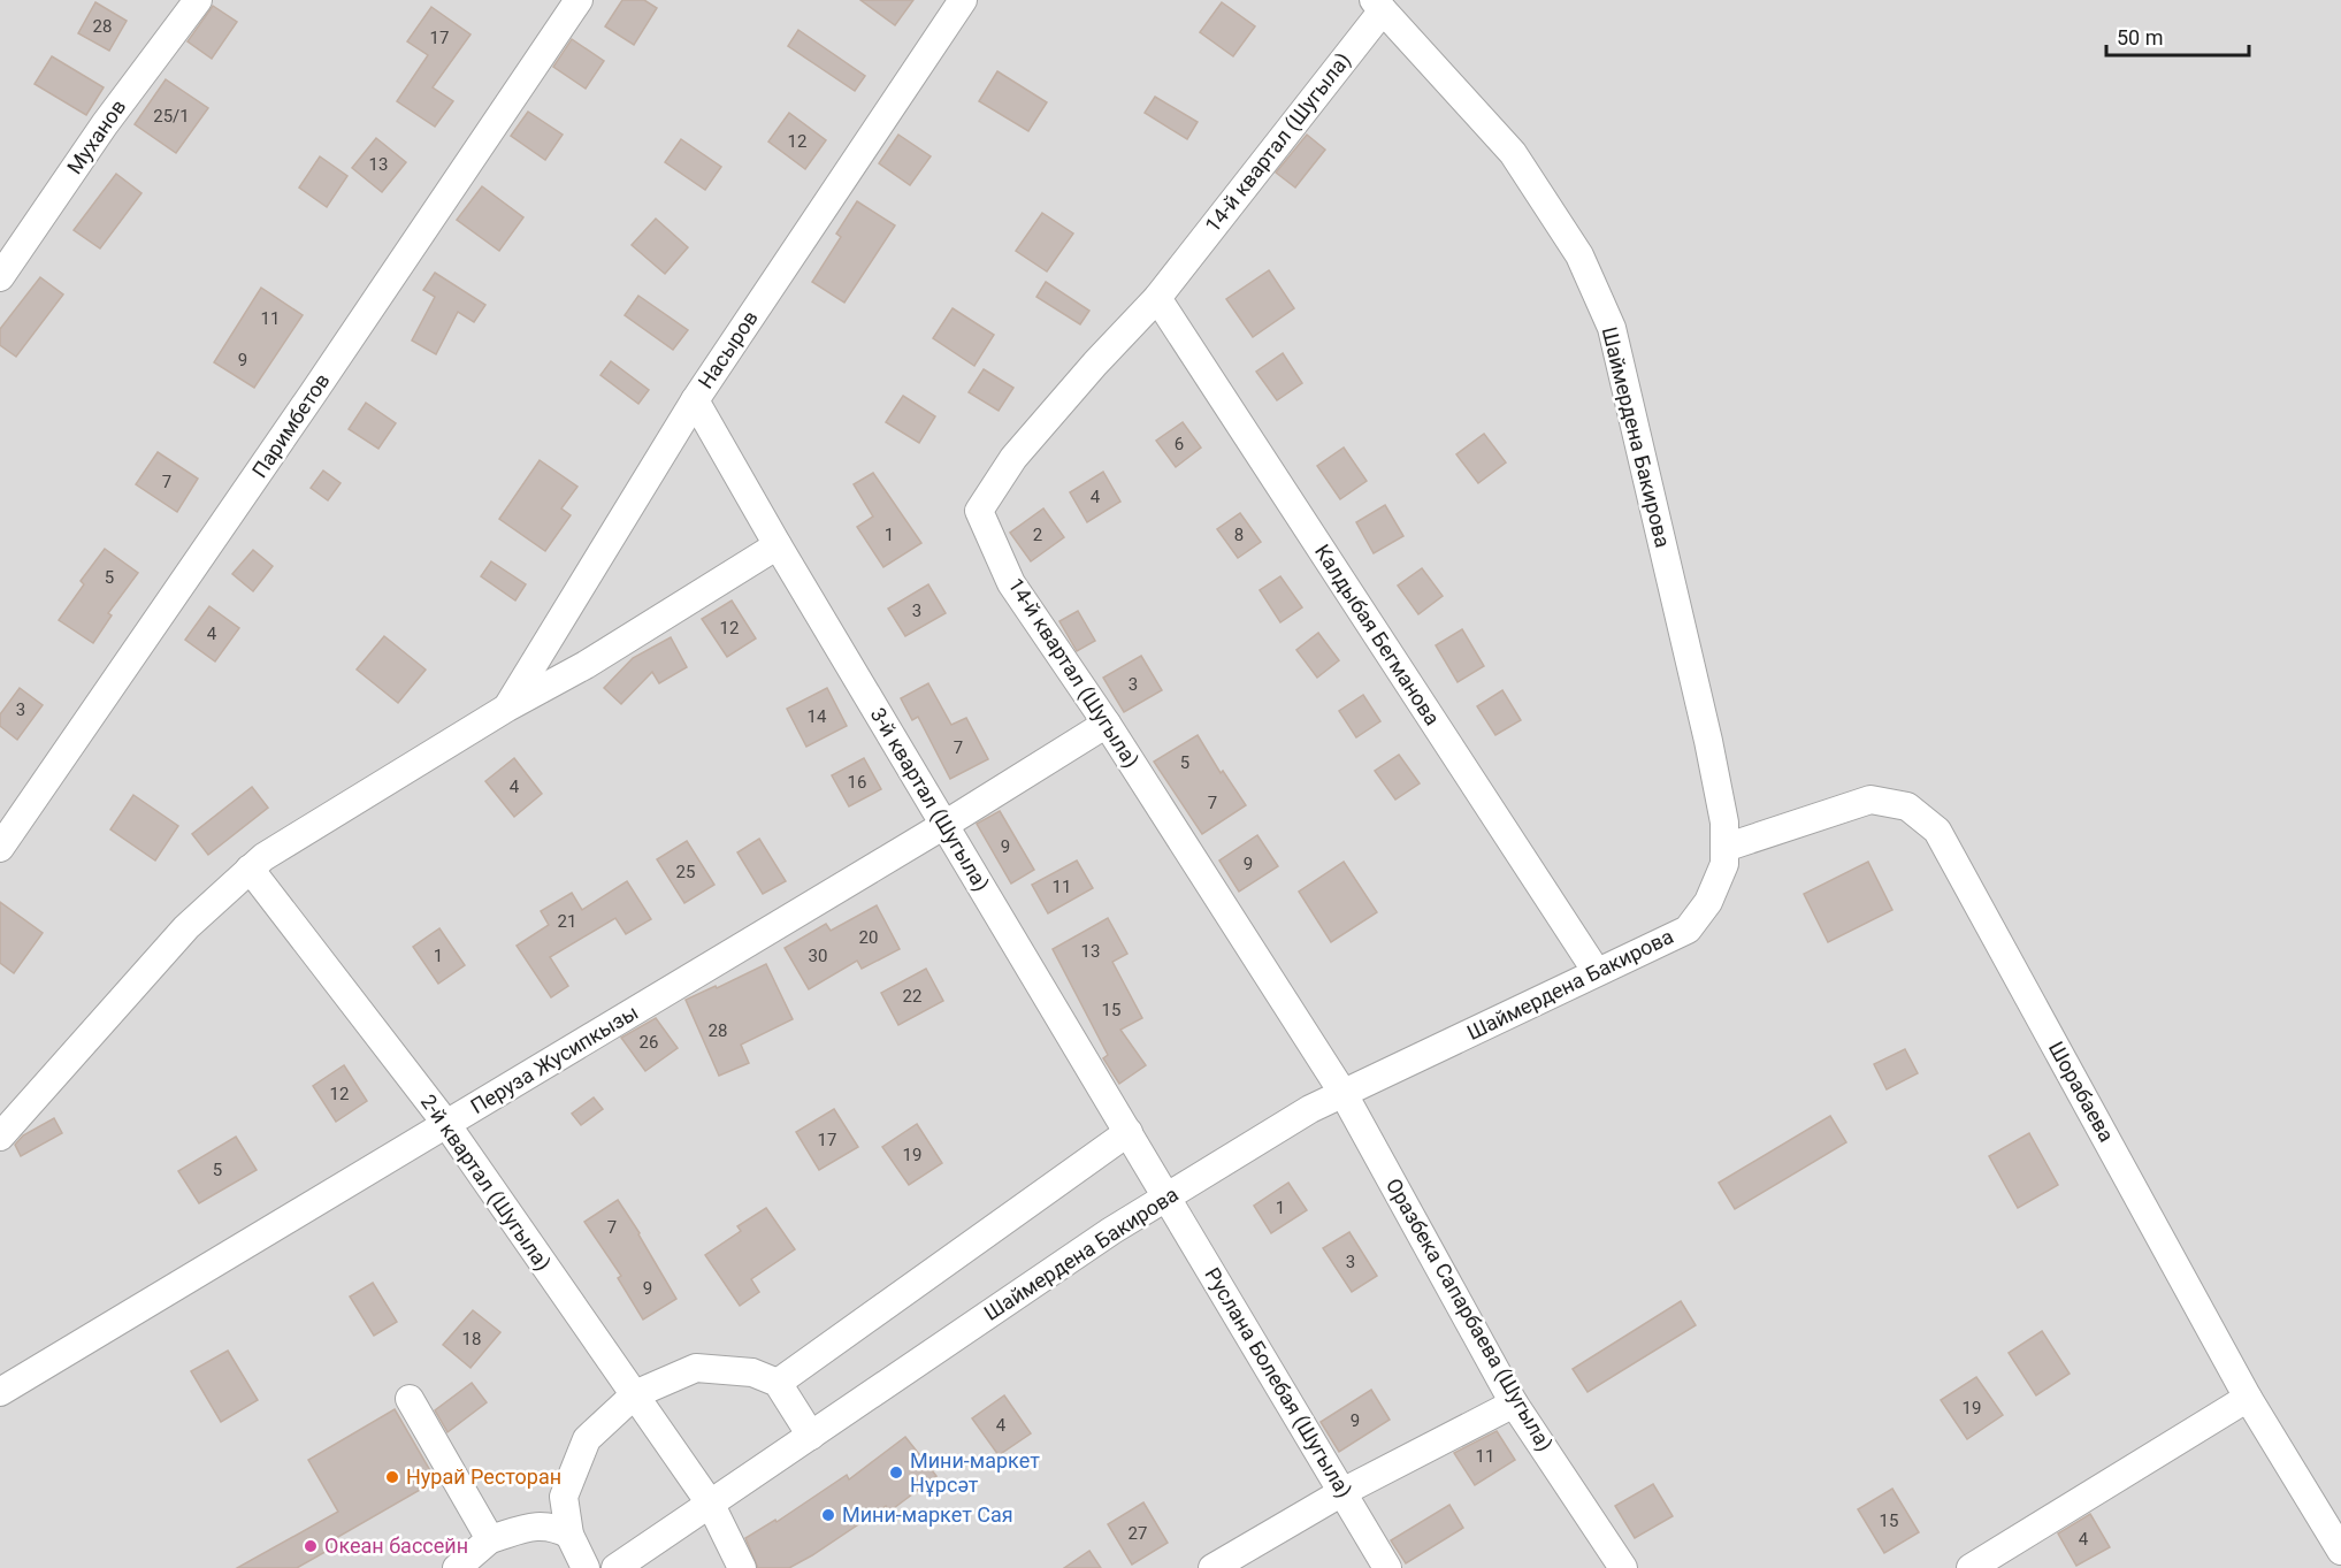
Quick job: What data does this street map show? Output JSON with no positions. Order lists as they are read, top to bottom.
{
  "streets": {
    "street": [
      "Муханов",
      "14-й квартал (Шугыла)",
      "Насыров",
      "Паримбетов",
      "Шаймердена Бакирова",
      "Калдыбая Бегманова",
      "3-й квартал (Шугыла)",
      "Перуза Жусипкызы",
      "Шорабаева",
      "2-й квартал (Шугыла)",
      "Оразбека Сапарбаева (Шугыла)",
      "Руслана Болебая (Шугыла)"
    ]
  },
  "crossings": [
    ["14-й квартал (Шугыла)", "Шаймердена Бакирова"],
    ["14-й квартал (Шугыла)", "Калдыбая Бегманова"],
    ["14-й квартал (Шугыла)", "Перуза Жусипкызы"],
    ["14-й квартал (Шугыла)", "Оразбека Сапарбаева (Шугыла)"],
    ["Насыров", "3-й квартал (Шугыла)"],
    ["Шаймердена Бакирова", "Калдыбая Бегманова"],
    ["Шаймердена Бакирова", "3-й квартал (Шугыла)"],
    ["Шаймердена Бакирова", "Шорабаева"],
    ["Шаймердена Бакирова", "2-й квартал (Шугыла)"],
    ["Шаймердена Бакирова", "Оразбека Сапарбаева (Шугыла)"],
    ["Шаймердена Бакирова", "Руслана Болебая (Шугыла)"],
    ["3-й квартал (Шугыла)", "Перуза Жусипкызы"],
    ["3-й квартал (Шугыла)", "Руслана Болебая (Шугыла)"],
    ["Перуза Жусипкызы", "2-й квартал (Шугыла)"]
  ],
  "places": [
    "Мини-маркет Нұрсәт",
    "Нурай Ресторан",
    "Мини-маркет Сая",
    "Океан бассейн"
  ],
  "house_numbers": [
    "28",
    "17",
    "25/1",
    "12",
    "13",
    "11",
    "9",
    "6",
    "7",
    "4",
    "1",
    "2",
    "8",
    "5",
    "3",
    "12",
    "4",
    "3",
    "3",
    "14",
    "7",
    "5",
    "16",
    "4",
    "7",
    "9",
    "9",
    "25",
    "11",
    "21",
    "20",
    "13",
    "1",
    "30",
    "22",
    "15",
    "28",
    "26",
    "12",
    "17",
    "19",
    "5",
    "1",
    "7",
    "3",
    "9",
    "18",
    "19",
    "9",
    "4",
    "11",
    "15",
    "27",
    "4"
  ],
  "scale_bar": "50 m"
}
